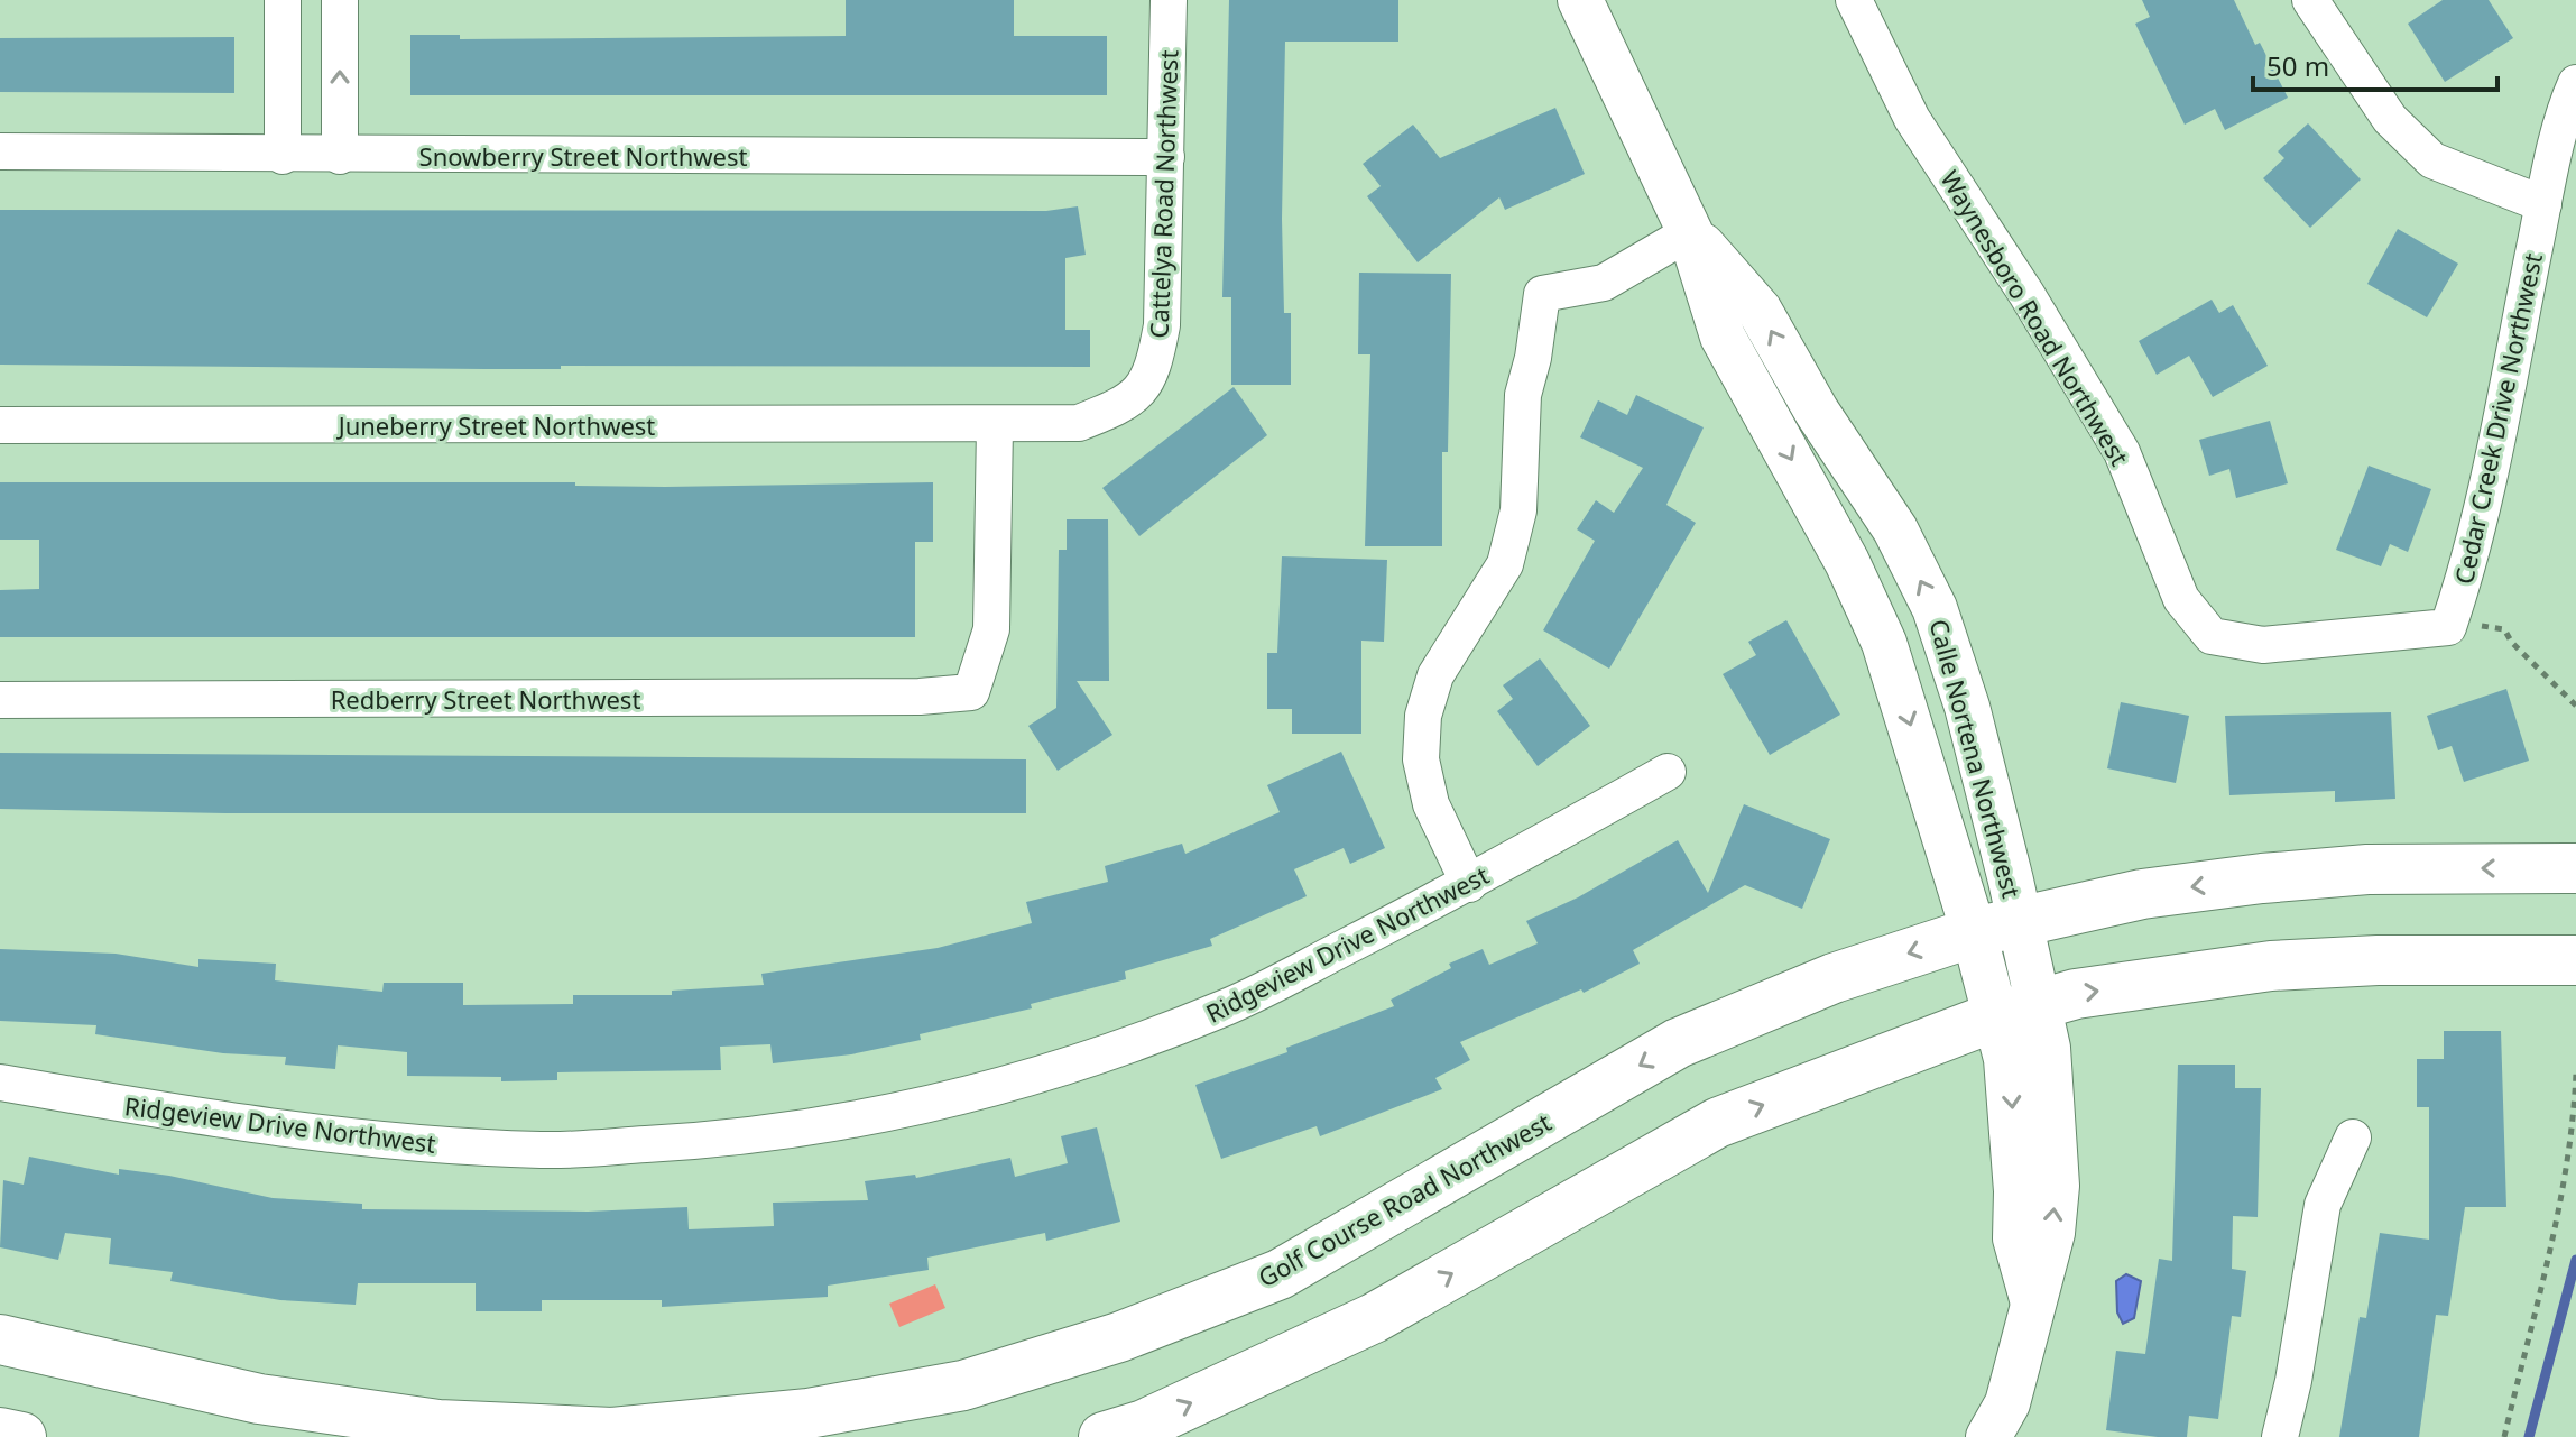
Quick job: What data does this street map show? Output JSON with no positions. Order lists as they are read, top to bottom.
{
  "streets": {
    "main road": ["Golf Course Road Northwest"],
    "street": [
      "Snowberry Street Northwest",
      "Cattelya Road Northwest",
      "Waynesboro Road Northwest",
      "Cedar Creek Drive Northwest",
      "Juneberry Street Northwest",
      "Redberry Street Northwest",
      "Calle Nortena Northwest",
      "Ridgeview Drive Northwest"
    ]
  },
  "crossings": [
    ["Snowberry Street Northwest", "Cattelya Road Northwest"],
    ["Cattelya Road Northwest", "Juneberry Street Northwest"],
    ["Cattelya Road Northwest", "Redberry Street Northwest"],
    ["Waynesboro Road Northwest", "Cedar Creek Drive Northwest"],
    ["Juneberry Street Northwest", "Redberry Street Northwest"],
    ["Calle Nortena Northwest", "Golf Course Road Northwest"]
  ],
  "scale_bar": "50 m"
}
